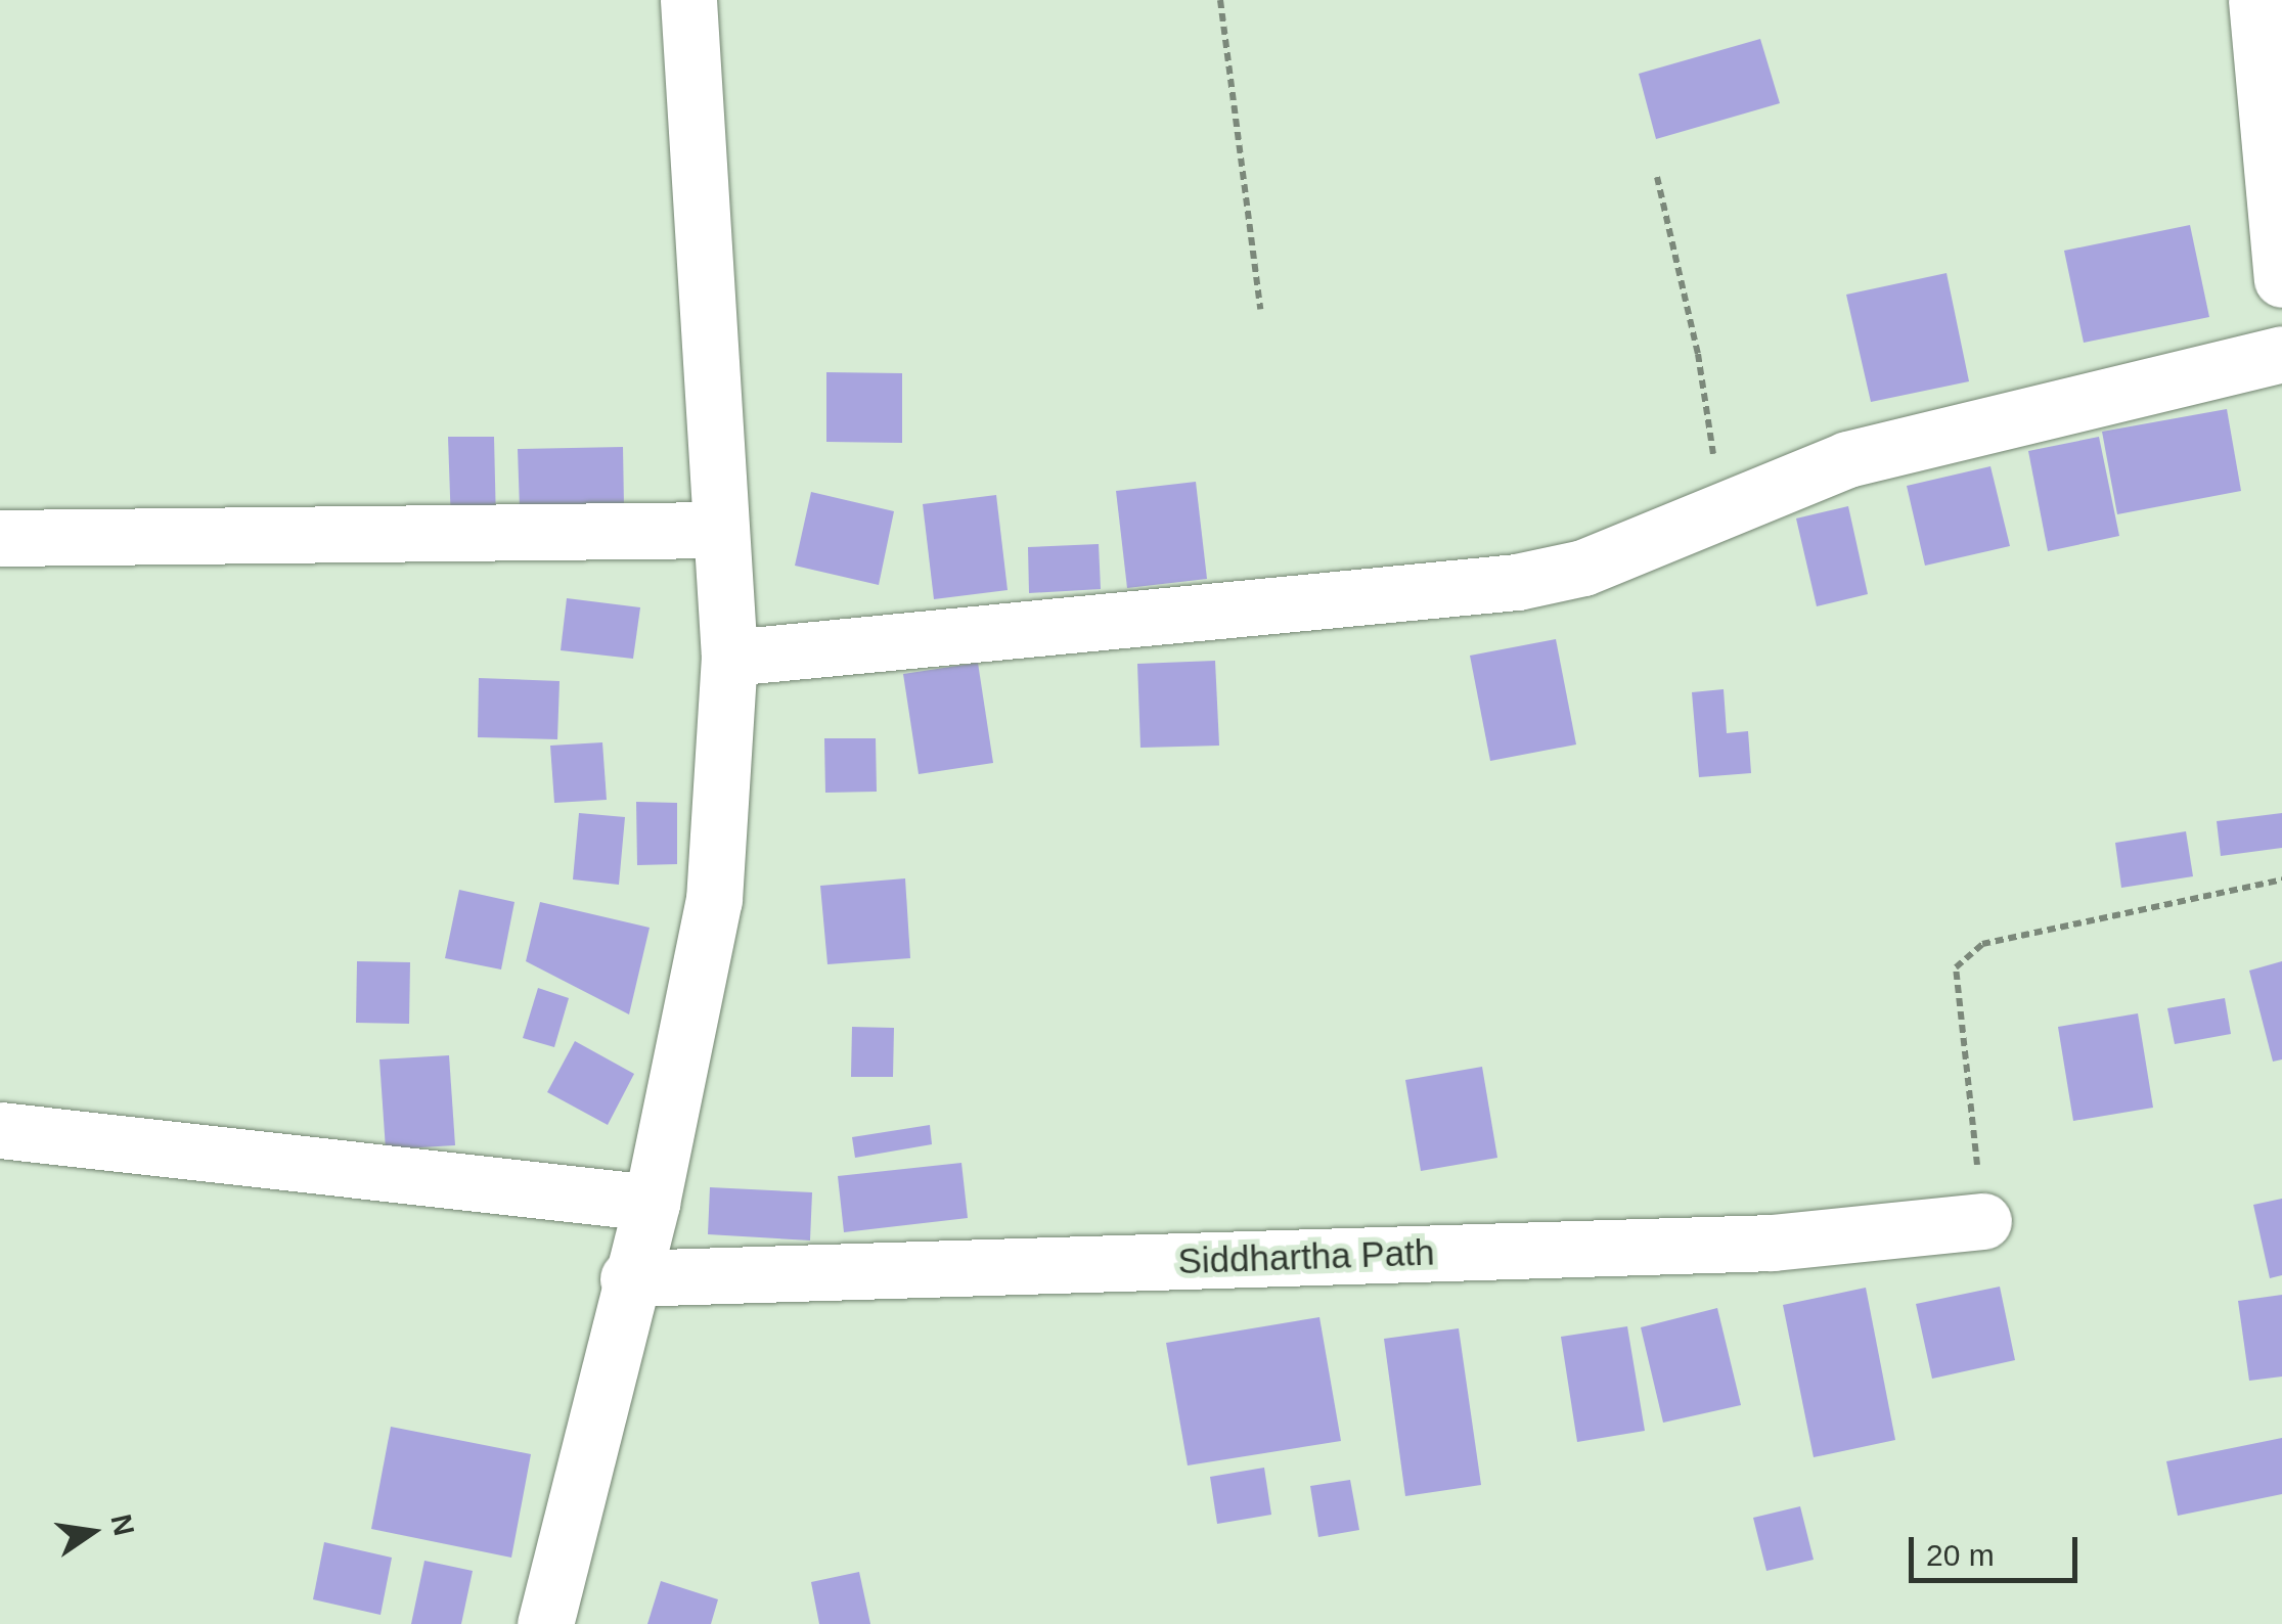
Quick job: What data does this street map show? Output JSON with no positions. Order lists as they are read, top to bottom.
{
  "streets": {
    "street": ["Siddhartha Path"]
  },
  "scale_bar": "20 m",
  "north": "right"
}
